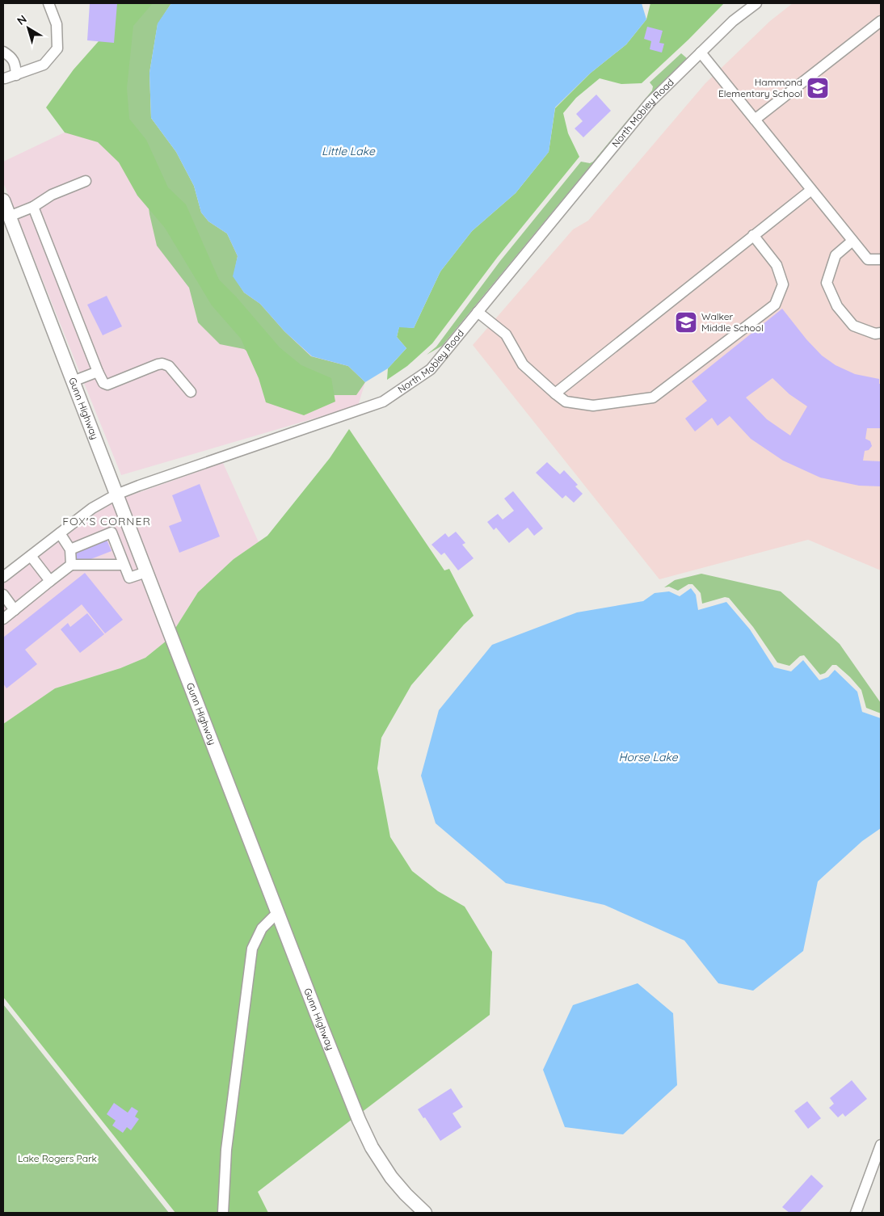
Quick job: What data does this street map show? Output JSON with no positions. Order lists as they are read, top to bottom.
{
  "streets": {
    "main road": ["Gunn Highway"],
    "street": ["North Mobley Road"]
  },
  "crossings": [
    ["North Mobley Road", "Gunn Highway"]
  ],
  "districts": ["FOX'S CORNER"],
  "water": ["Little Lake", "Horse Lake"],
  "parks": ["Lake Rogers Park"],
  "places": {
    "school or university": ["Hammond Elementary School", "Walker Middle School"]
  },
  "north": "top left"
}
